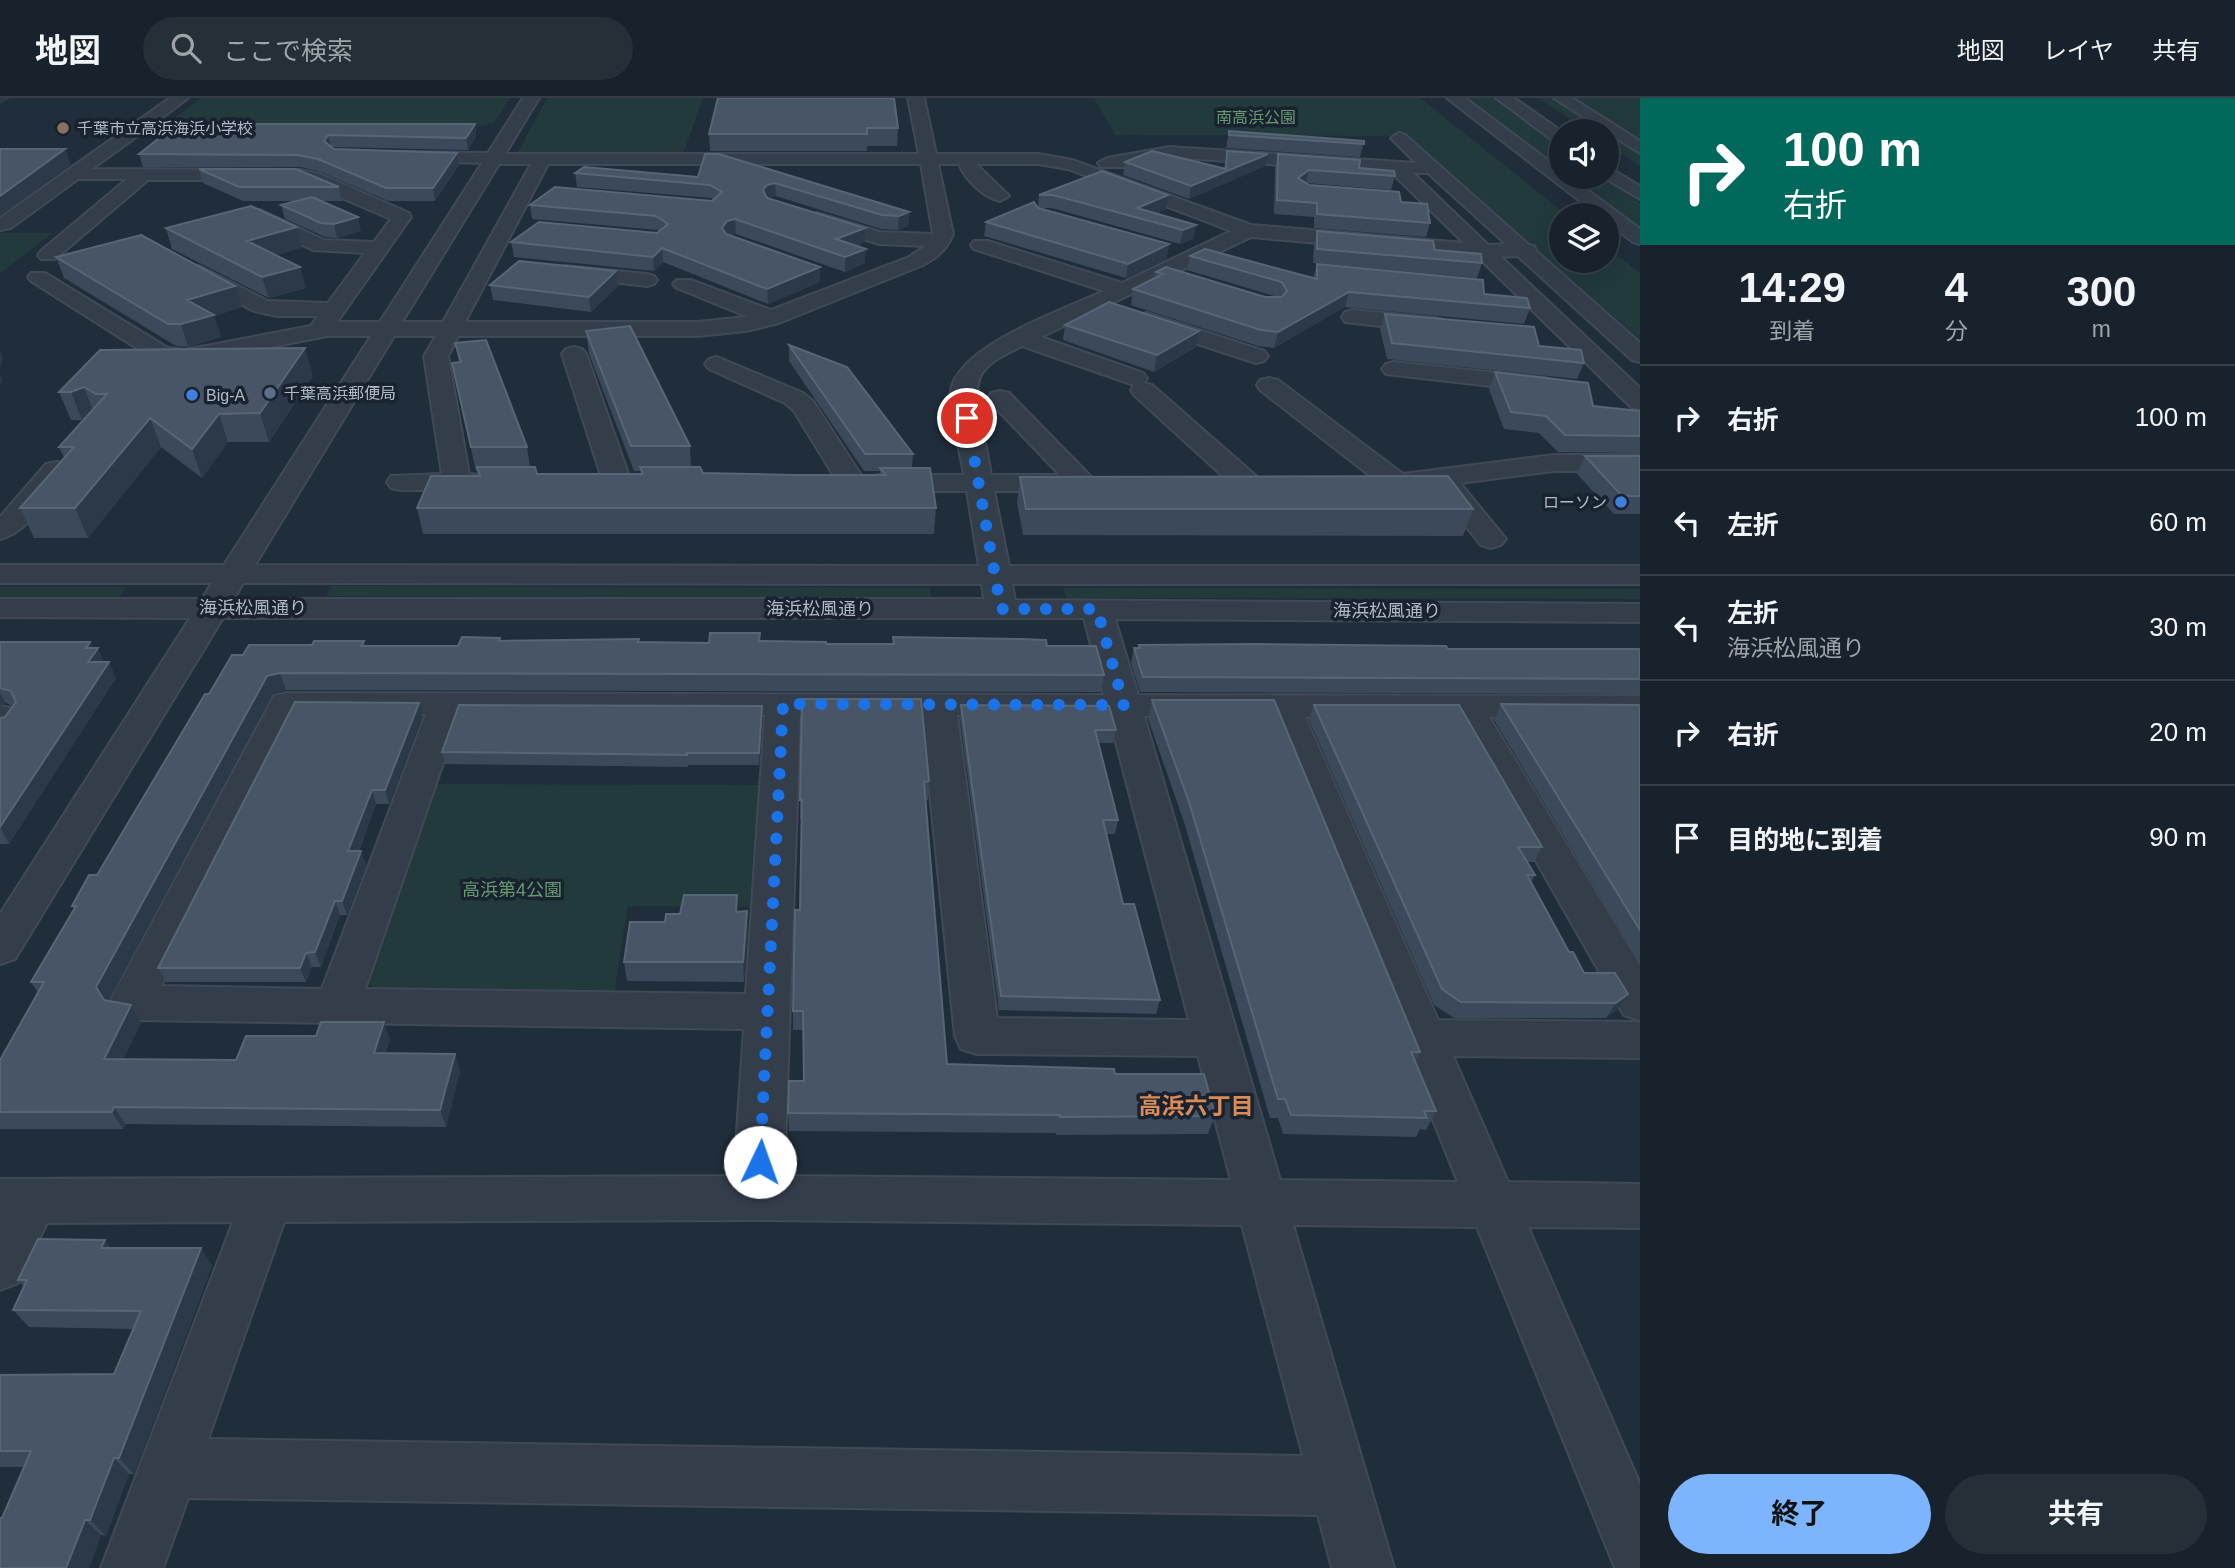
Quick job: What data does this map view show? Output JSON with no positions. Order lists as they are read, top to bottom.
{
  "streets": {
    "street": ["海浜松風通り"]
  },
  "districts": ["高浜六丁目"],
  "parks": ["南高浜公園", "高浜第4公園"],
  "places": [
    "千葉市立高浜海浜小学校",
    "千葉高浜郵便局",
    "Big-A",
    "ローソン"
  ],
  "page": {
    "header": "地図",
    "search": "ここで検索",
    "nav": ["地図", "レイヤ", "共有"],
    "turn": ["100 m", "右折"],
    "eta": [
      "14:29",
      "到着",
      "4",
      "分",
      "300",
      "m"
    ],
    "list": [
      {
        "name": "右折",
        "value": "100 m"
      },
      {
        "name": "左折",
        "value": "60 m"
      },
      {
        "name": "左折",
        "note": "海浜松風通り",
        "value": "30 m"
      },
      {
        "name": "右折",
        "value": "20 m"
      },
      {
        "name": "目的地に到着",
        "value": "90 m"
      }
    ],
    "buttons": ["終了", "共有"]
  }
}
